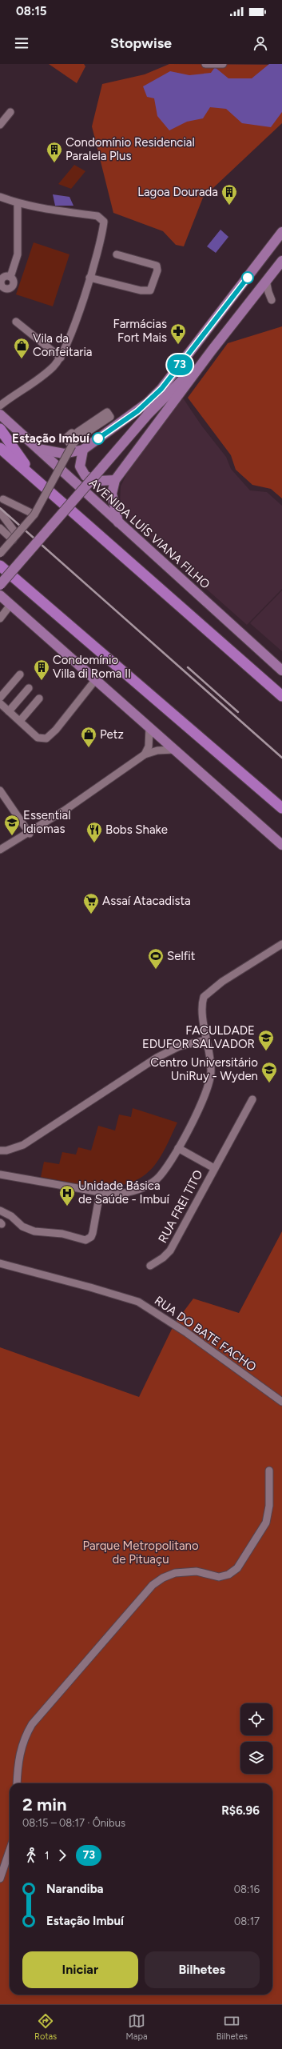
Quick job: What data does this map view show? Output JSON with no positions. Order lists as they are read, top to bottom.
{
  "streets": {
    "main road": ["AVENIDA LUÍS VIANA FILHO"],
    "street": ["RUA FREI TITO", "RUA DO BATE FACHO"]
  },
  "parks": ["Parque Metropolitano de Pituaçu"],
  "places": {
    "building": ["Condomínio Residencial Paralela Plus", "Lagoa Dourada", "Condomínio Villa di Roma II"],
    "pharmacy": ["Farmácias Fort Mais"],
    "shop": ["Vila da Confeitaria", "Petz"],
    "other": ["Estação Imbuí"],
    "school or university": ["Essential Idiomas", "FACULDADE EDUFOR SALVADOR", "Centro Universitário UniRuy - Wyden"],
    "restaurant": ["Bobs Shake"],
    "supermarket": ["Assaí Atacadista"],
    "sports": ["Selfit"],
    "hospital": ["Unidade Básica de Saúde - Imbuí"]
  },
  "lines": ["bus line 73"],
  "page": {
    "status": "08:15",
    "header": "Stopwise",
    "on_map": "73",
    "heading": ["2 min", "08:15 – 08:17 · Ônibus", "R$6.96"],
    "legs": ["1", "73"],
    "list": [
      {
        "name": "Narandiba",
        "value": "08:16"
      },
      {
        "name": "Estação Imbuí",
        "value": "08:17"
      }
    ],
    "buttons": ["Iniciar", "Bilhetes"],
    "tabs": ["Rotas", "Mapa", "Bilhetes"]
  }
}
